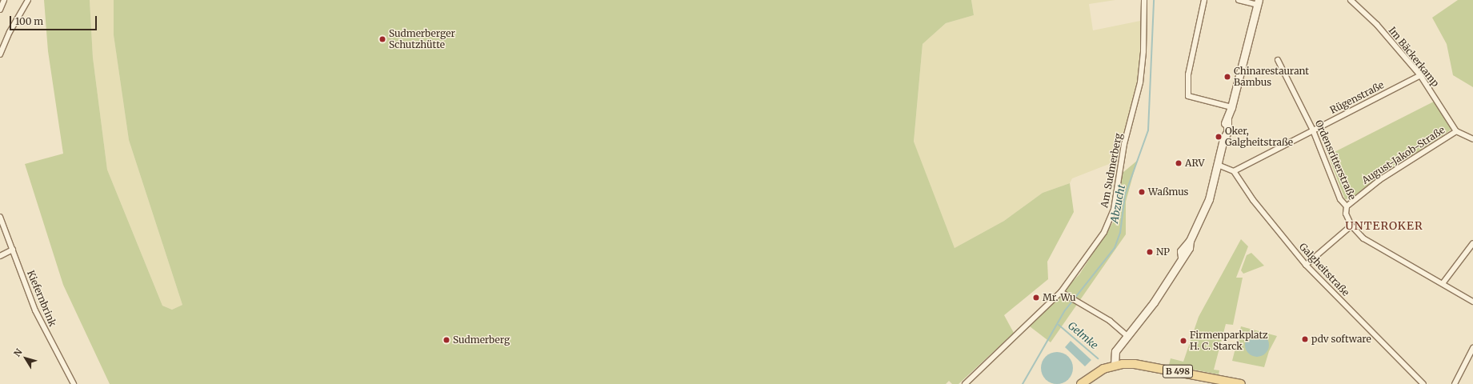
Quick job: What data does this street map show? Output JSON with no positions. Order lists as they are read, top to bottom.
{
  "streets": {
    "main road": ["B 498"],
    "street": [
      "Im Bäckerkamp",
      "Rügenstraße",
      "August-Jakob-Straße",
      "Ordensritterstraße",
      "Am Sudmerberg",
      "Galgheitstraße",
      "Kiefernbrink"
    ]
  },
  "crossings": [
    ["Im Bäckerkamp", "Rügenstraße"],
    ["Im Bäckerkamp", "August-Jakob-Straße"],
    ["Rügenstraße", "Ordensritterstraße"],
    ["Rügenstraße", "Galgheitstraße"],
    ["August-Jakob-Straße", "Ordensritterstraße"]
  ],
  "districts": ["UNTEROKER"],
  "water": ["Abzucht", "Gelmke"],
  "places": [
    "Sudmerberger Schutzhütte",
    "Chinarestaurant Bambus",
    "Oker, Galgheitstraße",
    "ARV",
    "Waßmus",
    "NP",
    "Mr. Wu",
    "pdv software",
    "Sudmerberg",
    "Firmenparkplatz H. C. Starck"
  ],
  "scale_bar": "100 m",
  "north": "top left"
}
